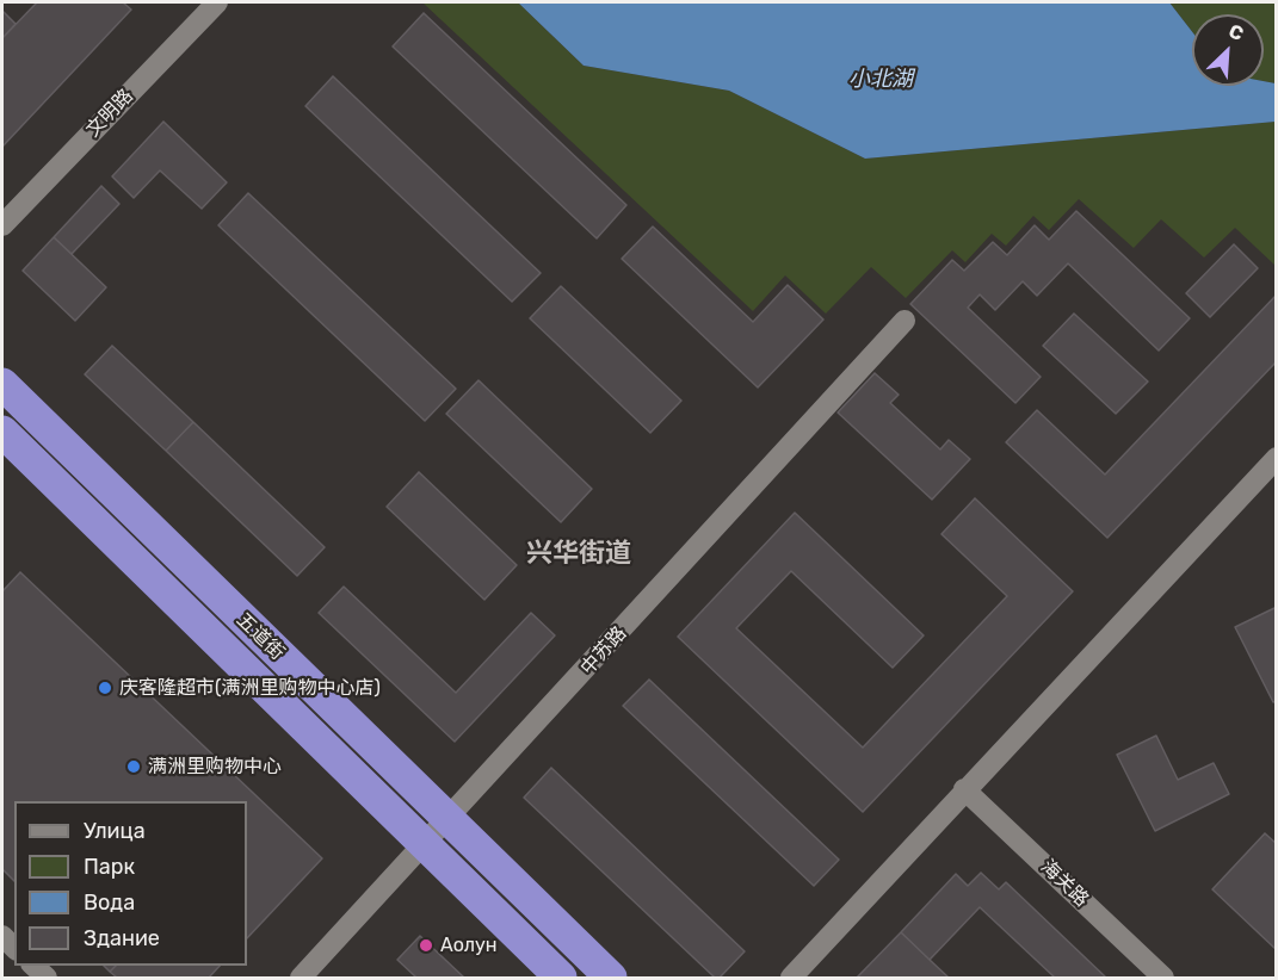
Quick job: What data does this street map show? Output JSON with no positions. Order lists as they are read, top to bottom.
{
  "streets": {
    "highway": ["五道街"],
    "street": ["文明路", "中苏路", "海关路"]
  },
  "crossings": [
    ["五道街", "中苏路"]
  ],
  "districts": ["兴华街道"],
  "water": ["小北湖"],
  "places": ["庆客隆超市(满洲里购物中心店)", "满洲里购物中心", "Аолун"],
  "legend": [
    "Улица",
    "Парк",
    "Вода",
    "Здание"
  ],
  "north": "top right"
}
